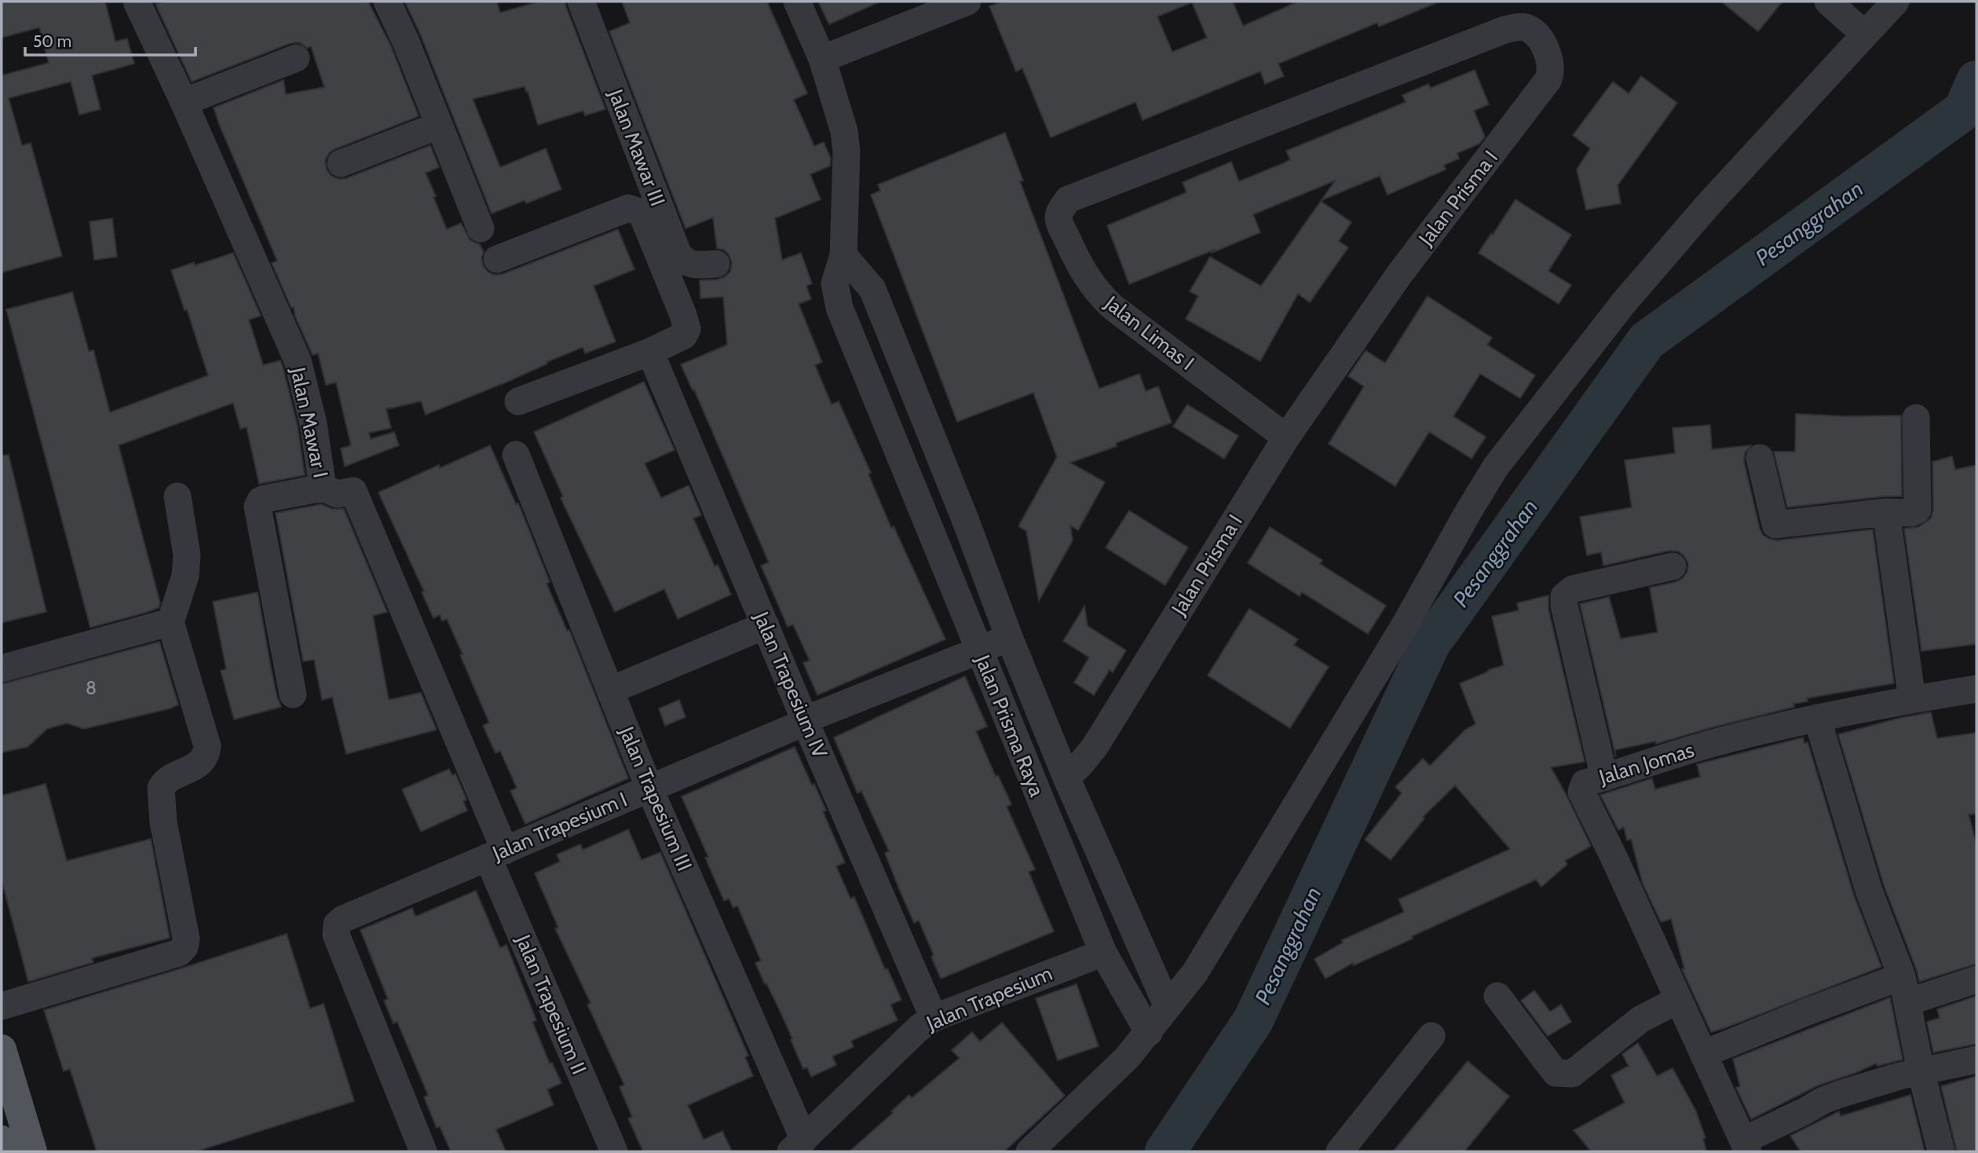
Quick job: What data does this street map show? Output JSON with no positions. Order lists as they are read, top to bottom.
{
  "streets": {
    "street": [
      "Jalan Mawar III",
      "Jalan Prisma I",
      "Jalan Limas I",
      "Jalan Mawar I",
      "Jalan Trapesium IV",
      "Jalan Prisma Raya",
      "Jalan Jomas",
      "Jalan Trapesium III",
      "Jalan Trapesium I",
      "Jalan Trapesium",
      "Jalan Trapesium II"
    ]
  },
  "crossings": [
    ["Jalan Mawar III", "Jalan Trapesium IV"],
    ["Jalan Prisma I", "Jalan Limas I"],
    ["Jalan Prisma I", "Jalan Prisma Raya"],
    ["Jalan Mawar I", "Jalan Trapesium I"],
    ["Jalan Mawar I", "Jalan Trapesium II"],
    ["Jalan Trapesium IV", "Jalan Trapesium I"],
    ["Jalan Trapesium IV", "Jalan Trapesium"],
    ["Jalan Prisma Raya", "Jalan Trapesium I"],
    ["Jalan Prisma Raya", "Jalan Trapesium"],
    ["Jalan Trapesium III", "Jalan Trapesium I"],
    ["Jalan Trapesium III", "Jalan Trapesium"],
    ["Jalan Trapesium I", "Jalan Trapesium II"]
  ],
  "water": ["Pesanggrahan"],
  "house_numbers": ["8"],
  "scale_bar": "50 m"
}
